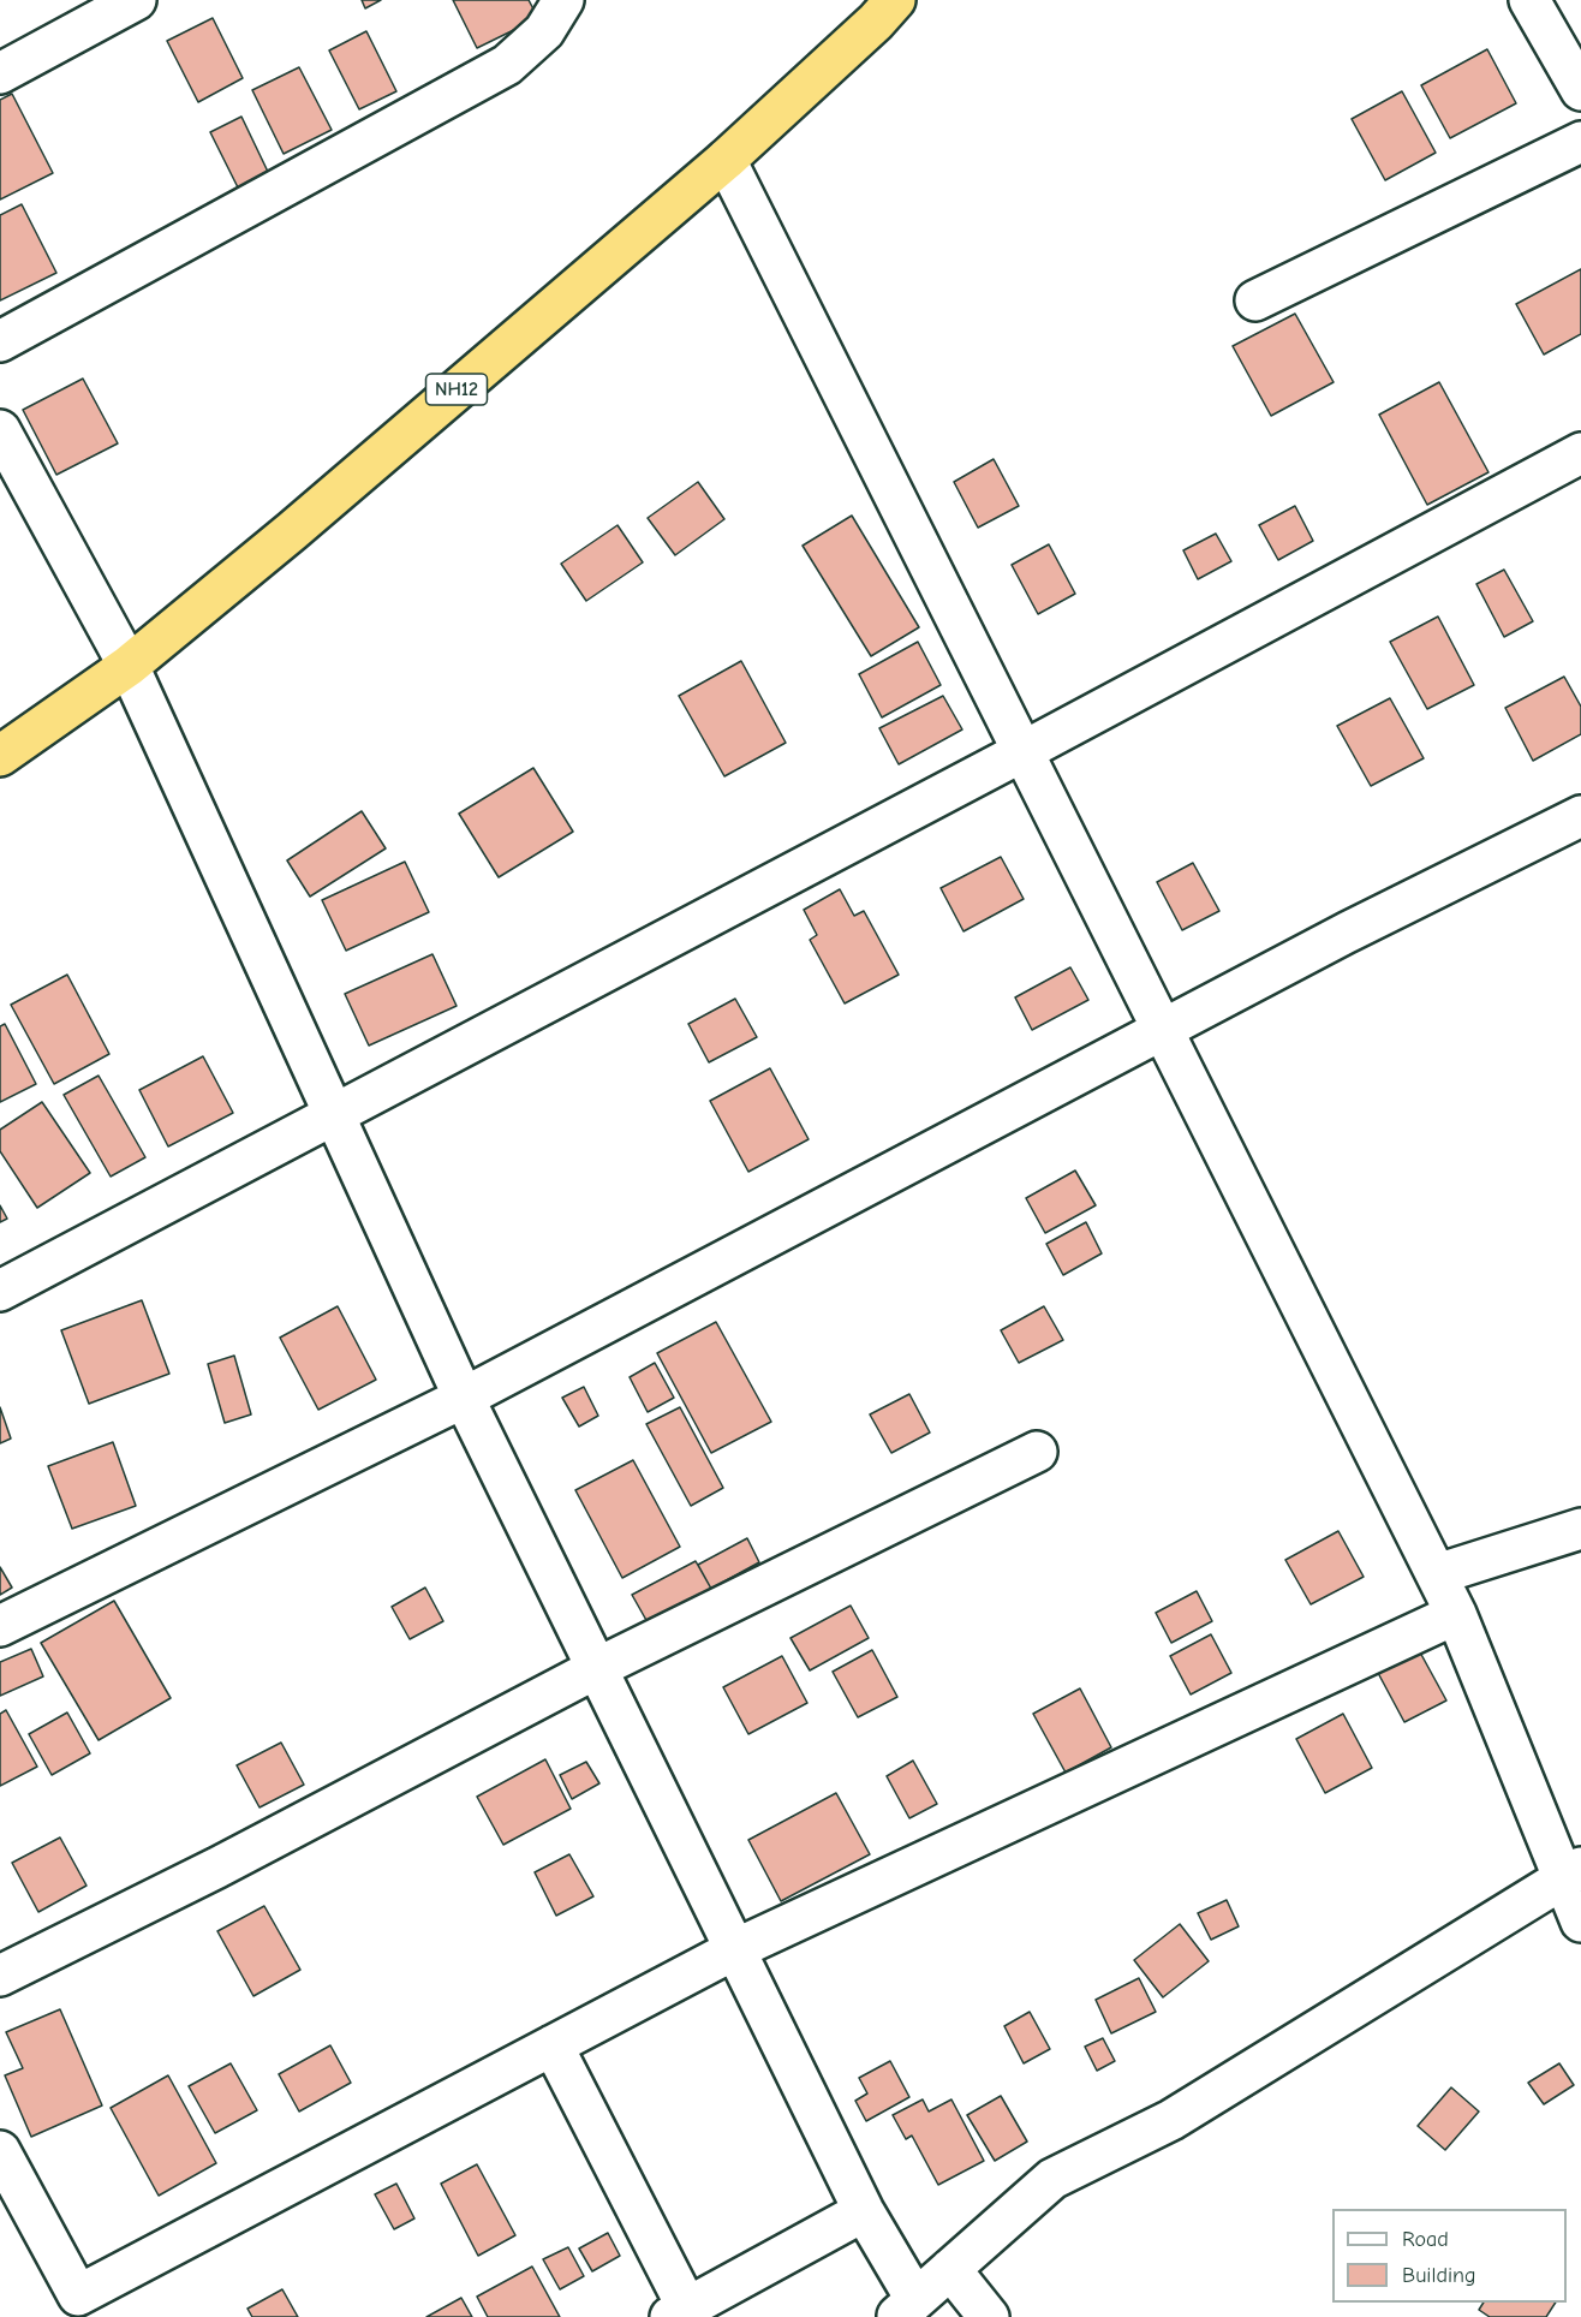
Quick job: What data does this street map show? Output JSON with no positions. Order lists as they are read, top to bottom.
{
  "streets": {
    "highway": ["NH12"]
  },
  "legend": ["Road", "Building"]
}
